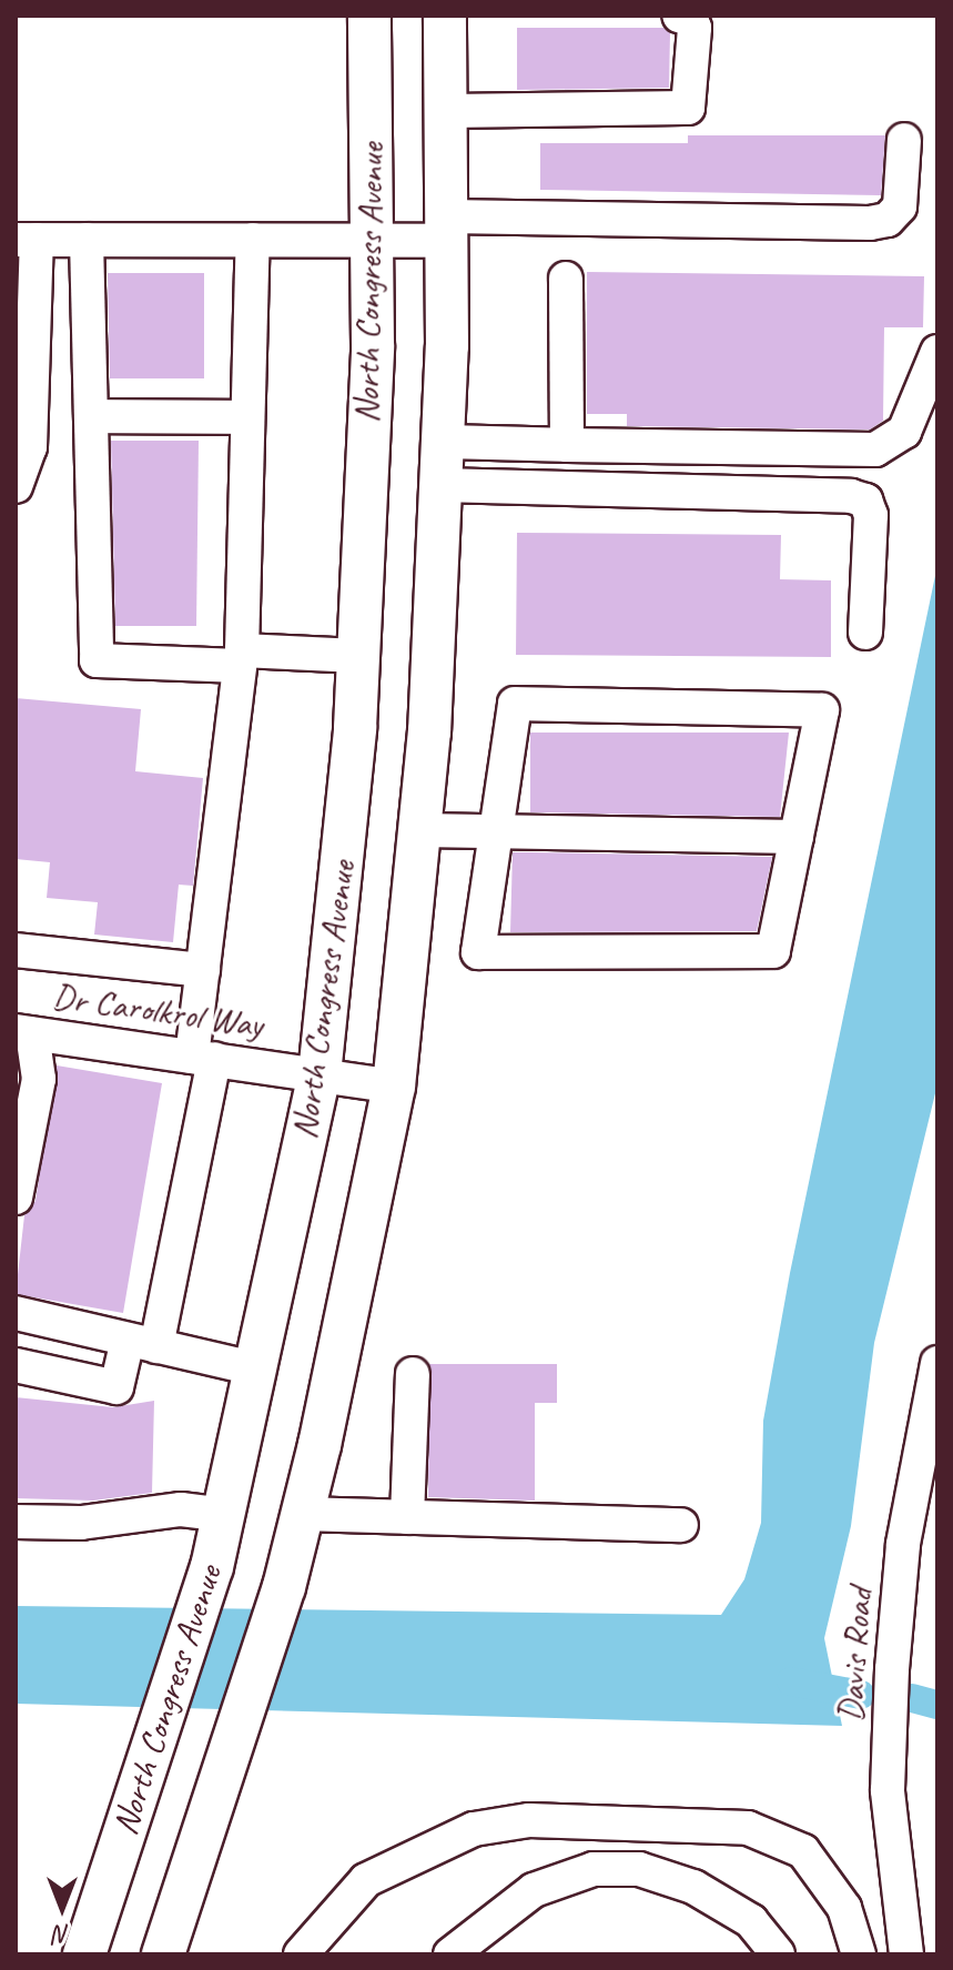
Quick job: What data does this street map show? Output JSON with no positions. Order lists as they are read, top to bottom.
{
  "streets": {
    "main road": ["North Congress Avenue"],
    "street": ["Dr Carolkrol Way", "Davis Road"]
  },
  "crossings": [
    ["North Congress Avenue", "Dr Carolkrol Way"]
  ],
  "north": "bottom"
}
